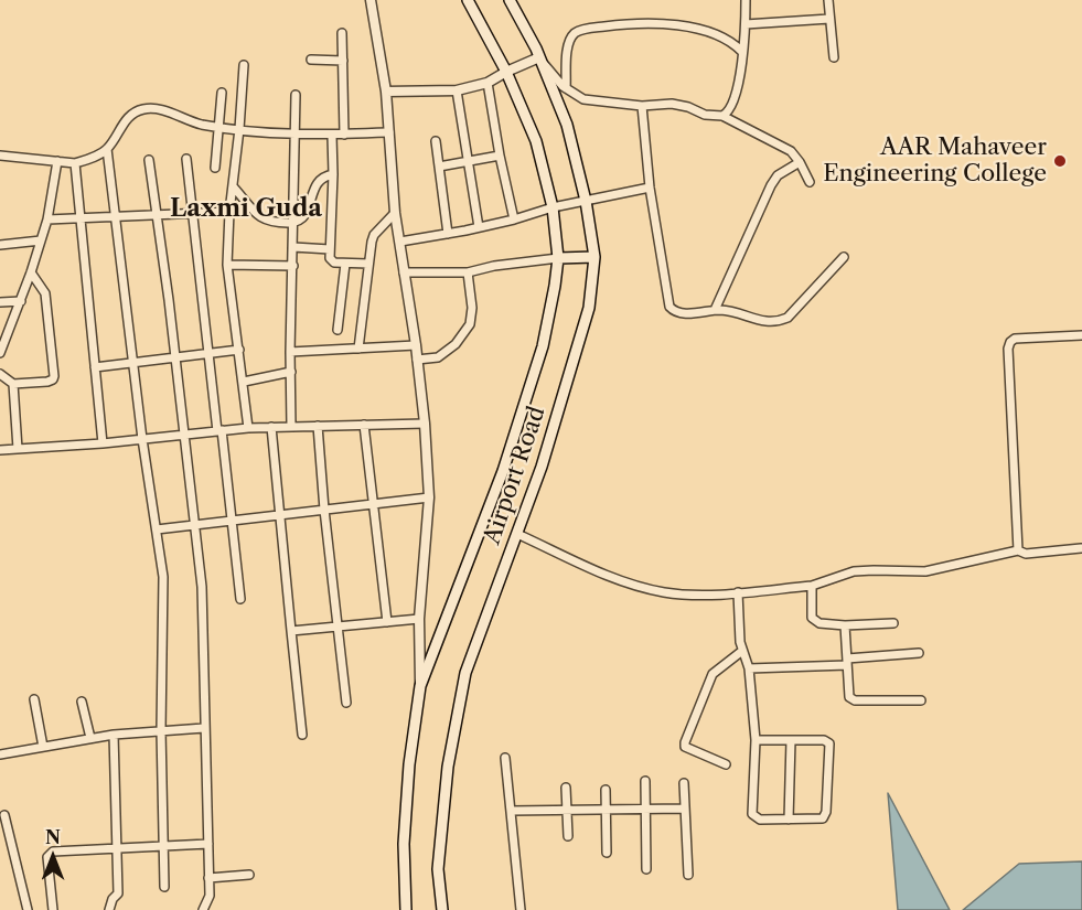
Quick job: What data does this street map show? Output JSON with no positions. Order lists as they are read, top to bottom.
{
  "streets": {
    "main road": ["Airport Road"]
  },
  "districts": ["Laxmi Guda"],
  "places": ["AAR Mahaveer Engineering College"],
  "north": "top"
}
